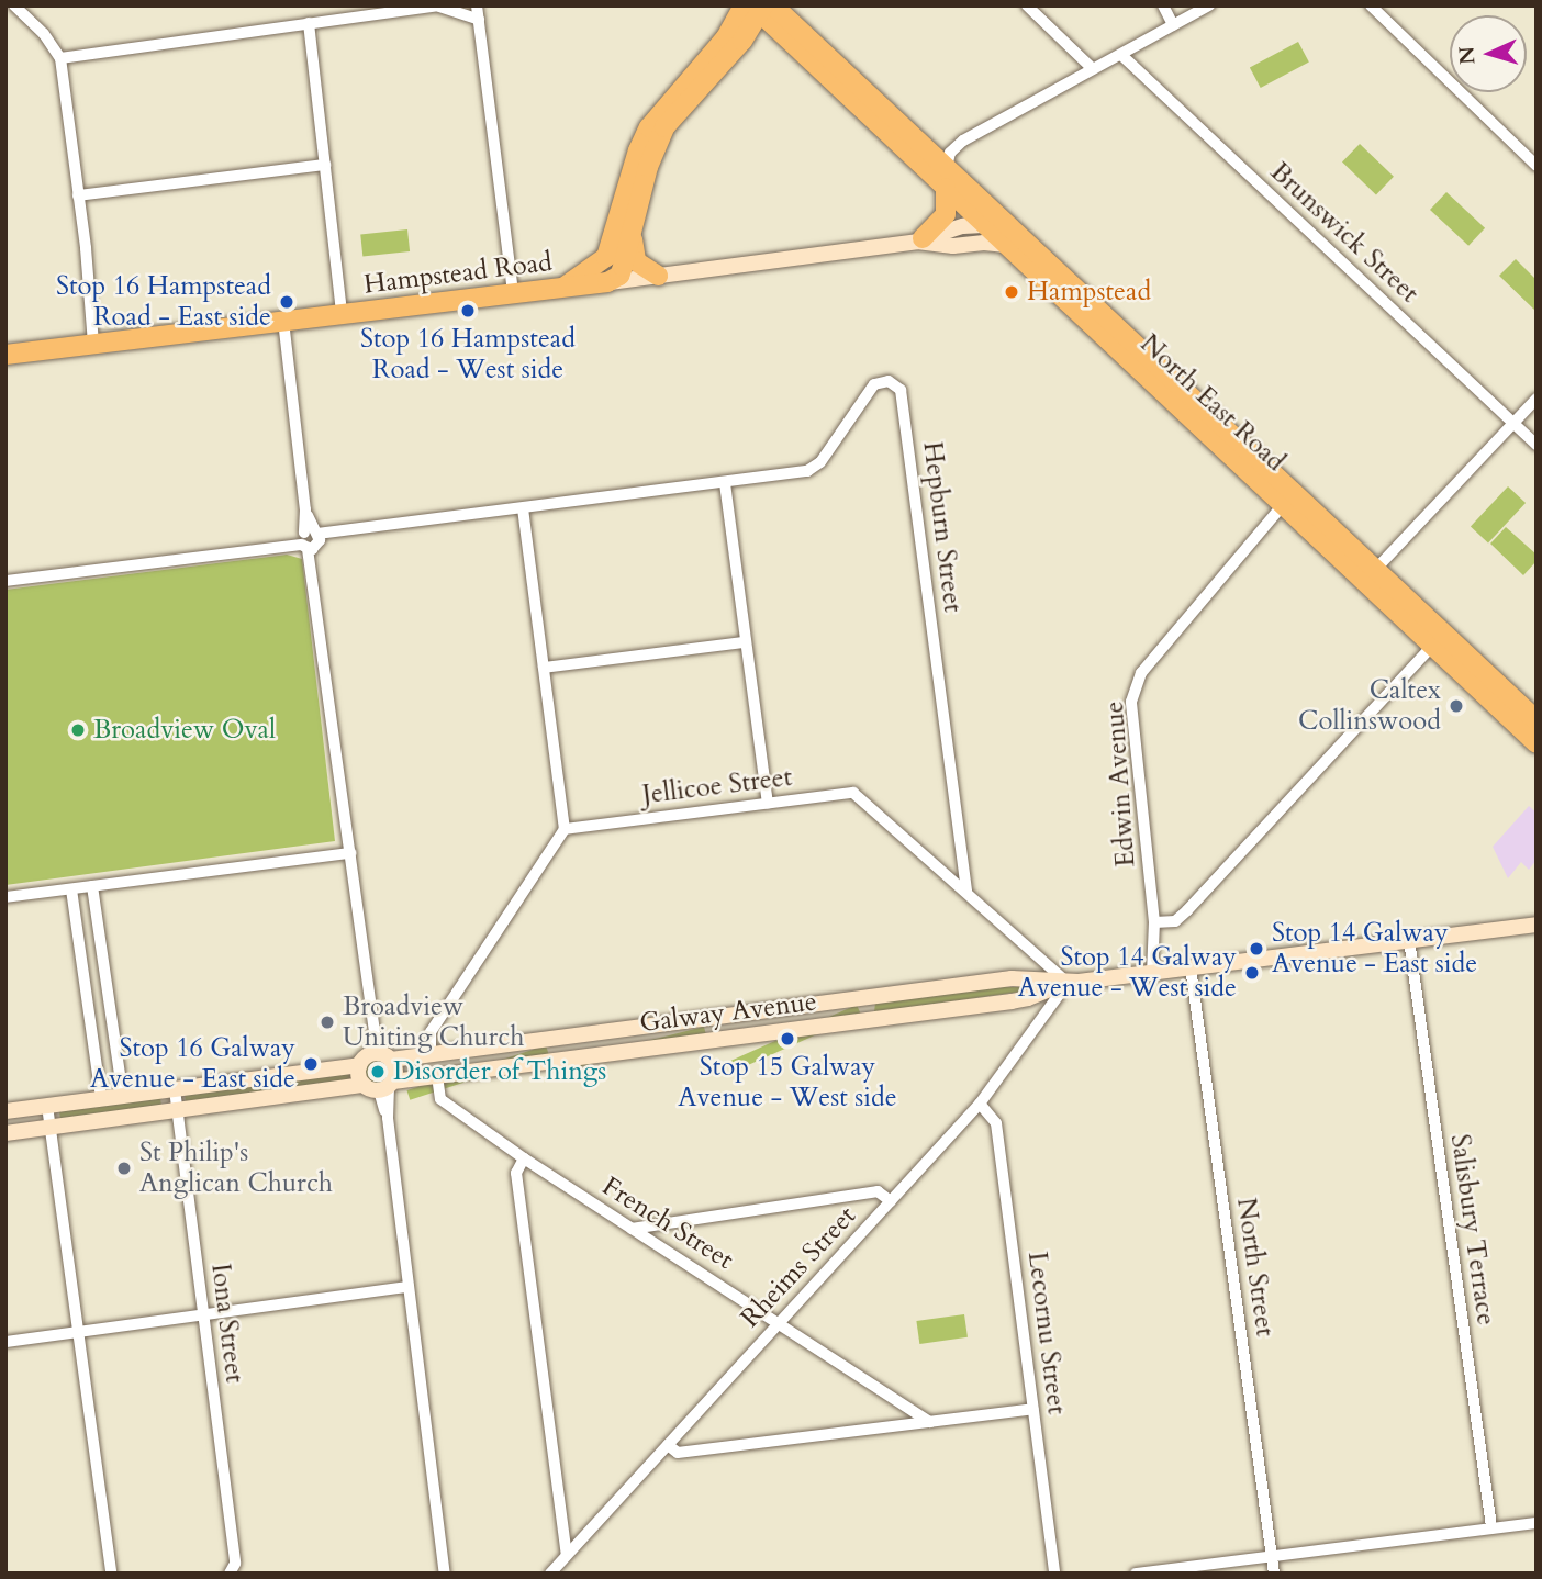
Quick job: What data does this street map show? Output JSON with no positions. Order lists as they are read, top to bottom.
{
  "streets": {
    "highway": ["Hampstead Road", "North East Road"],
    "street": [
      "Brunswick Street",
      "Hepburn Street",
      "Edwin Avenue",
      "Jellicoe Street",
      "Galway Avenue",
      "French Street",
      "Salisbury Terrace",
      "Rheims Street",
      "North Street",
      "Iona Street",
      "Lecornu Street"
    ]
  },
  "crossings": [
    ["Hampstead Road", "North East Road"],
    ["North East Road", "Edwin Avenue"],
    ["Hepburn Street", "Jellicoe Street"],
    ["Edwin Avenue", "Galway Avenue"],
    ["Jellicoe Street", "Galway Avenue"],
    ["Jellicoe Street", "Rheims Street"],
    ["Galway Avenue", "French Street"],
    ["Galway Avenue", "Salisbury Terrace"],
    ["Galway Avenue", "Rheims Street"],
    ["Galway Avenue", "North Street"],
    ["Galway Avenue", "Iona Street"],
    ["French Street", "Rheims Street"],
    ["Rheims Street", "Lecornu Street"]
  ],
  "places": [
    "Hampstead",
    "Stop 16 Hampstead Road - East side",
    "Stop 16 Hampstead Road - West side",
    "Caltex Collinswood",
    "Broadview Oval",
    "Stop 14 Galway Avenue - East side",
    "Stop 14 Galway Avenue - West side",
    "Broadview Uniting Church",
    "Stop 15 Galway Avenue - West side",
    "Stop 16 Galway Avenue - East side",
    "Disorder of Things",
    "St Philip's Anglican Church"
  ],
  "north": "left"
}
